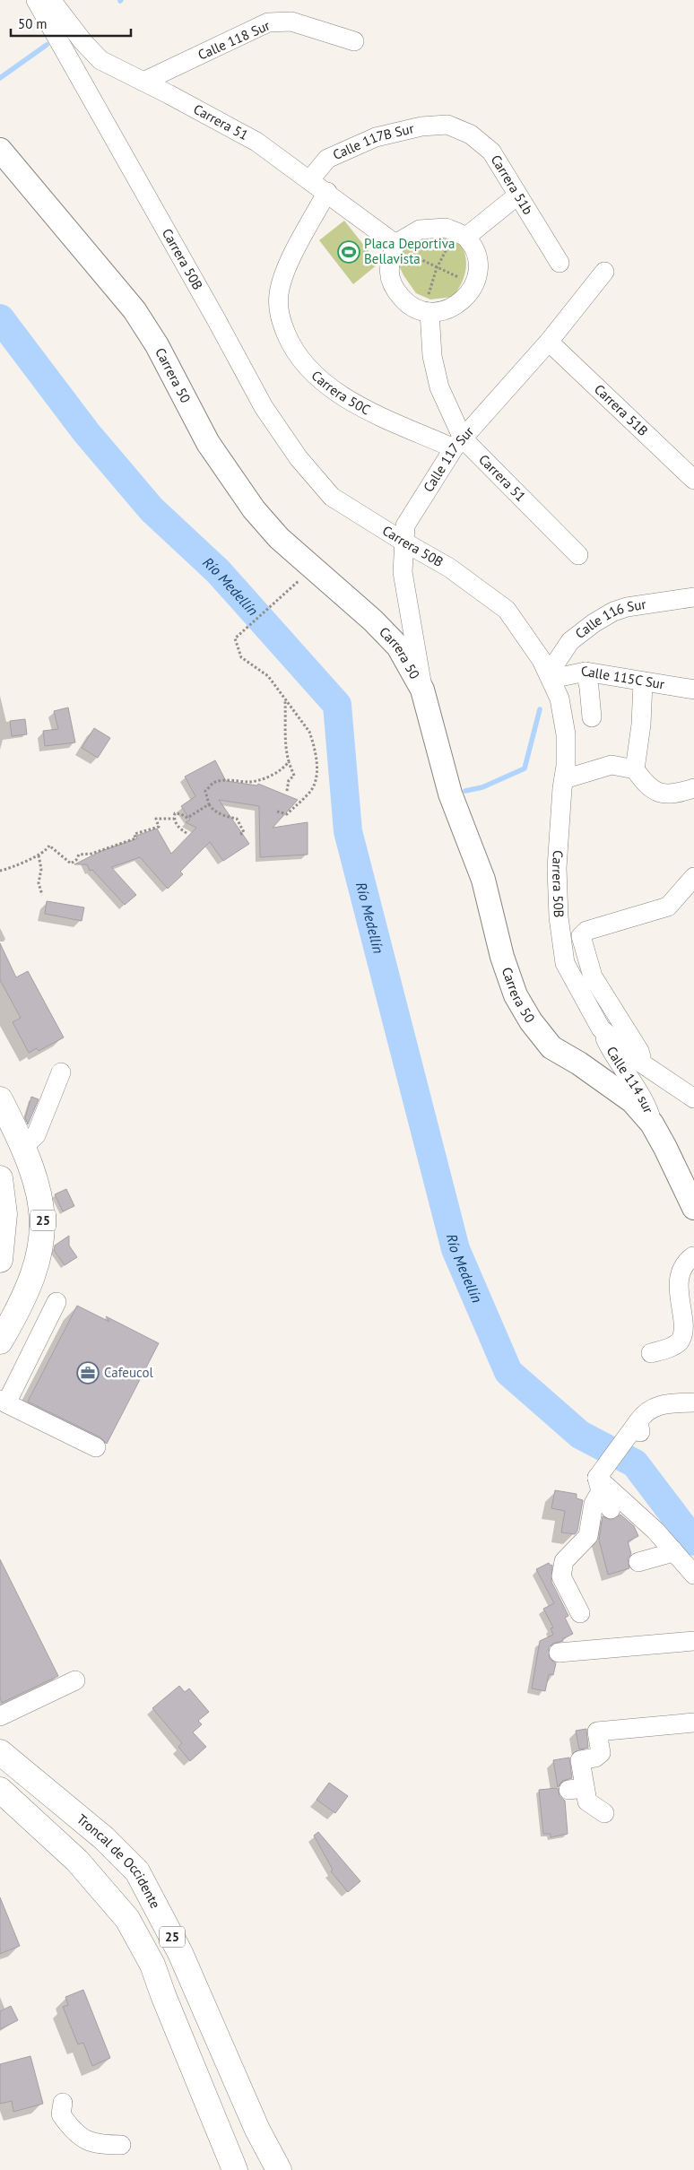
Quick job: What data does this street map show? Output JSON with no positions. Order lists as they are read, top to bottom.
{
  "streets": {
    "highway": ["25", "Troncal de Occidente"],
    "main road": ["Carrera 50"],
    "street": [
      "Calle 118 Sur",
      "Carrera 51",
      "Calle 117B Sur",
      "Carrera 51b",
      "Carrera 50B",
      "Carrera 50C",
      "Carrera 51B",
      "Calle 117 Sur",
      "Calle 116 Sur",
      "Calle 115C Sur",
      "Calle 114 sur"
    ]
  },
  "crossings": [
    ["Calle 118 Sur", "Carrera 51"],
    ["Carrera 51", "Calle 117B Sur"],
    ["Carrera 51", "Carrera 50C"],
    ["Carrera 51", "Calle 117 Sur"],
    ["Calle 117B Sur", "Carrera 51b"],
    ["Carrera 50B", "Calle 117 Sur"],
    ["Carrera 50B", "Calle 116 Sur"],
    ["Carrera 50B", "Calle 115C Sur"],
    ["Carrera 50B", "Calle 114 sur"],
    ["Carrera 50", "Calle 117 Sur"],
    ["Carrera 50", "Calle 114 sur"],
    ["Carrera 50C", "Calle 117 Sur"],
    ["Carrera 51B", "Calle 117 Sur"],
    ["Calle 116 Sur", "Calle 115C Sur"]
  ],
  "water": ["Río Medellín"],
  "places": {
    "sports": ["Placa Deportiva Bellavista"],
    "office": ["Cafeucol"]
  },
  "scale_bar": "50 m"
}
